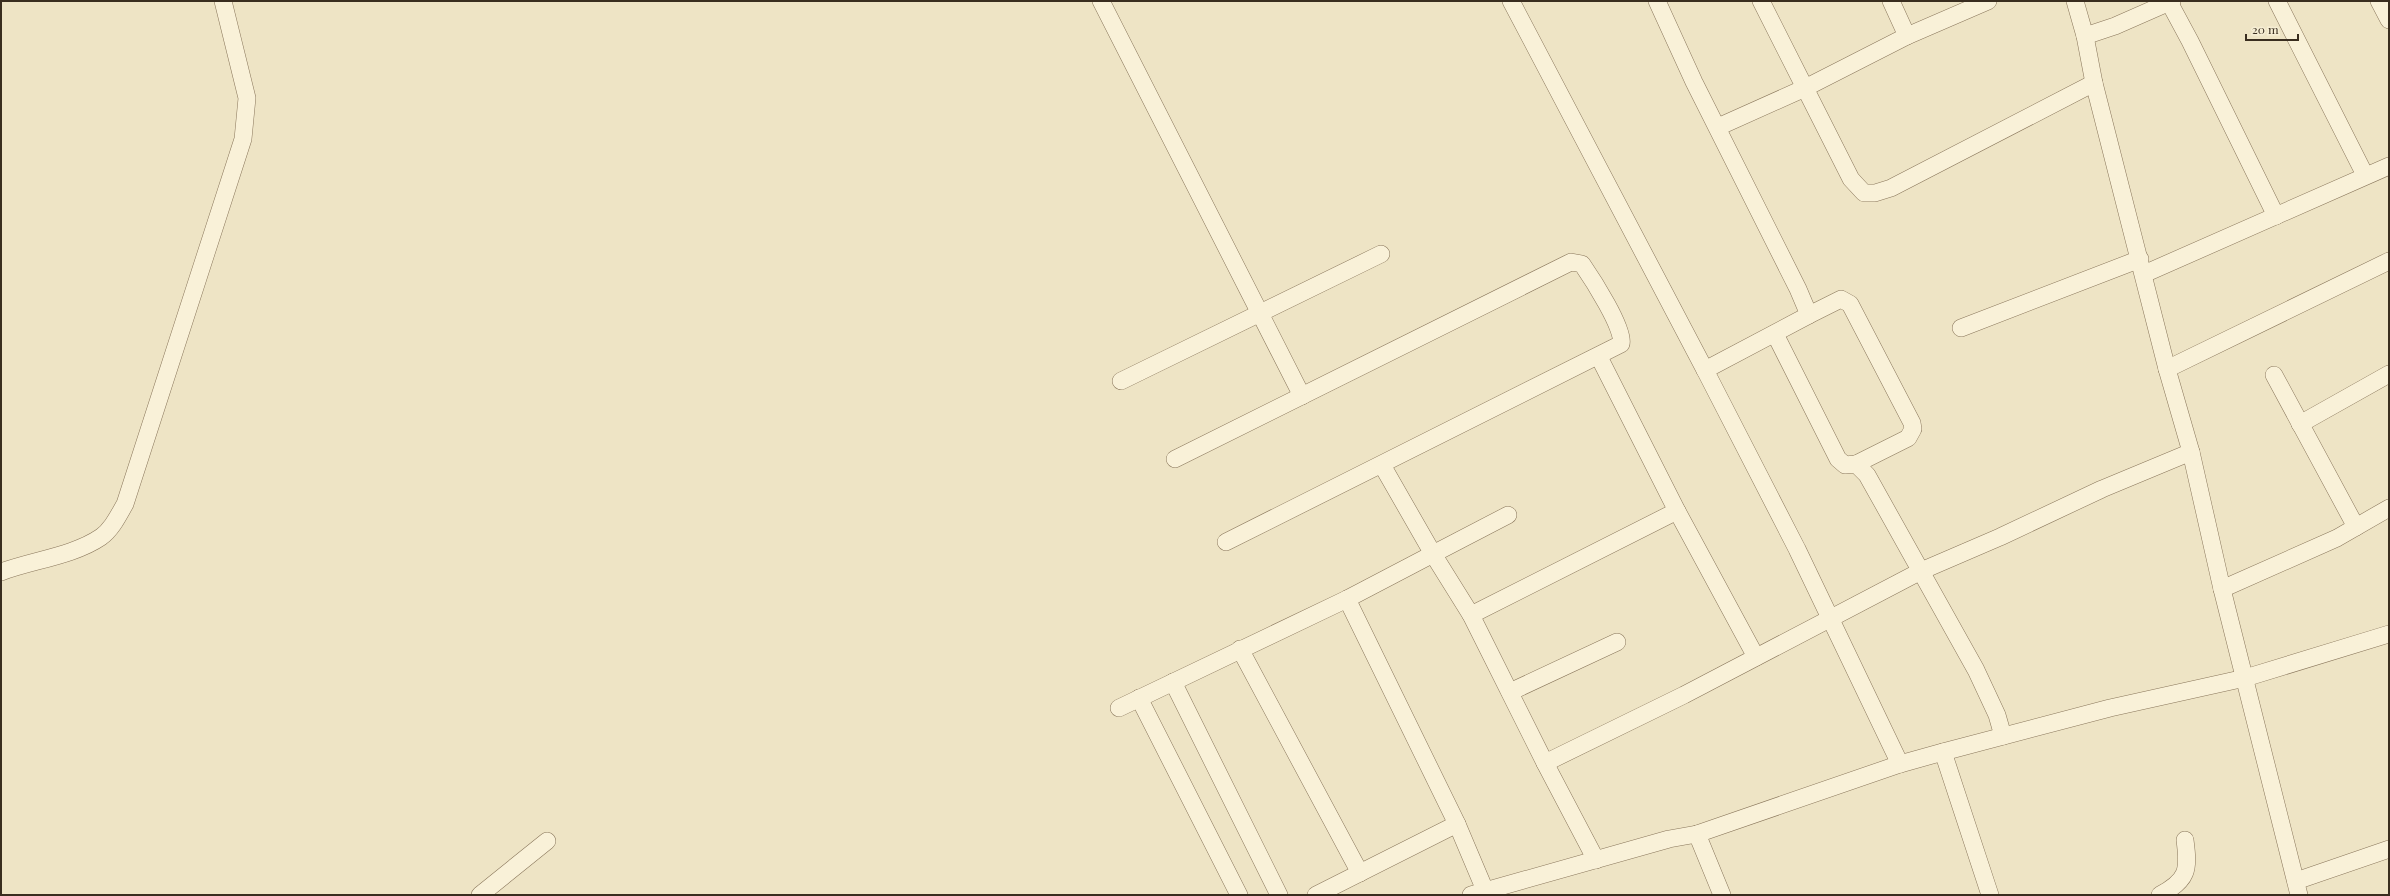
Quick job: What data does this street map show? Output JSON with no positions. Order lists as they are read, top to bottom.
{
  "scale_bar": "20 m"
}
